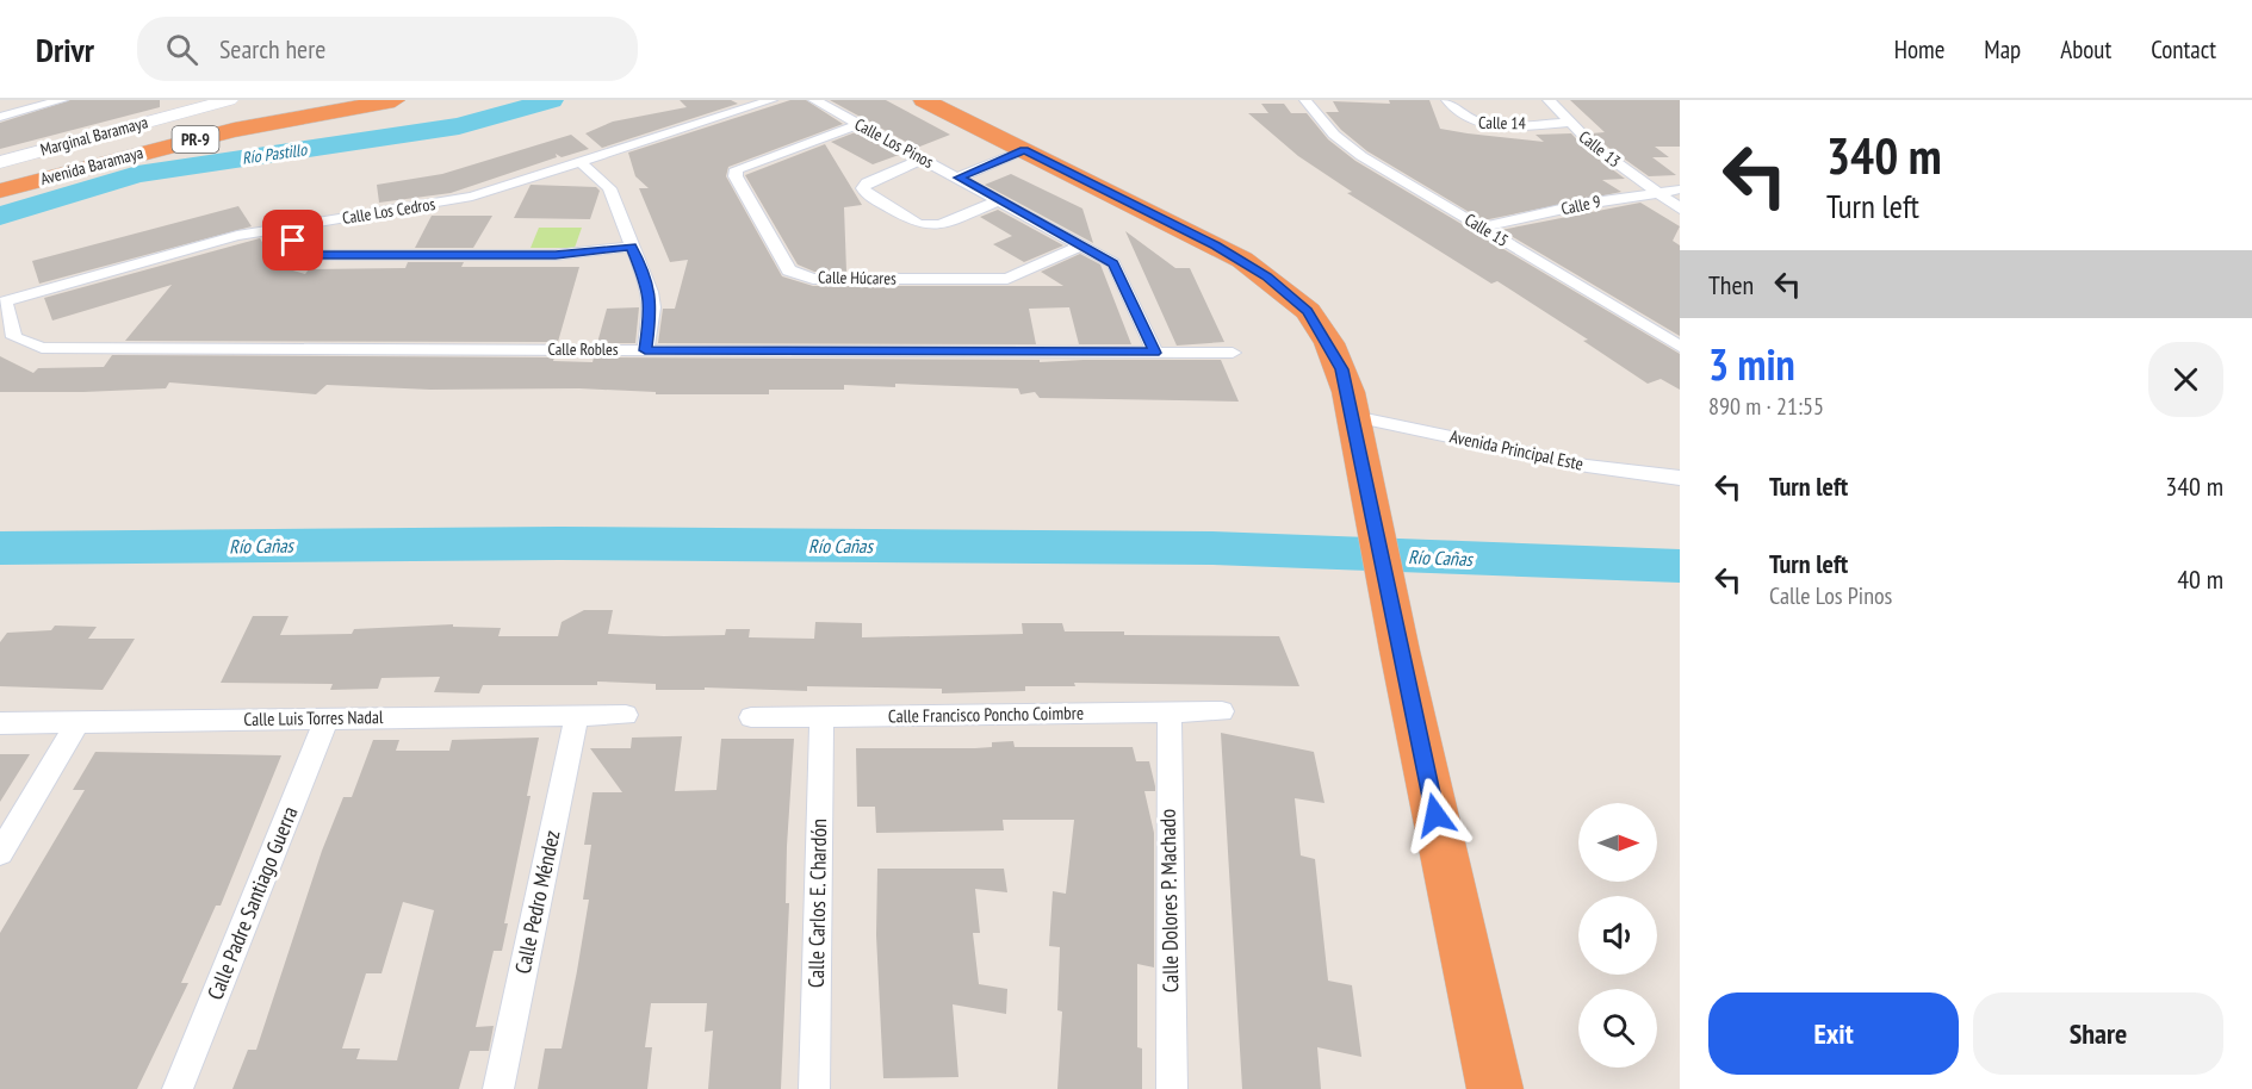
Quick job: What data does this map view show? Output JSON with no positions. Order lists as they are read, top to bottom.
{
  "streets": {
    "highway": ["PR-9", "Avenida Baramaya"],
    "street": [
      "Calle 14",
      "Marginal Baramaya",
      "Calle Los Pinos",
      "Calle 13",
      "Calle 9",
      "Calle Los Cedros",
      "Calle 15",
      "Calle Húcares",
      "Calle Robles",
      "Avenida Principal Este",
      "Calle Francisco Poncho Coimbre",
      "Calle Luis Torres Nadal",
      "Calle Dolores P. Machado",
      "Calle Pedro Méndez",
      "Calle Padre Santiago Guerra",
      "Calle Carlos E. Chardón"
    ]
  },
  "crossings": [
    ["Calle 14", "Calle 13"],
    ["Calle Los Pinos", "Calle Húcares"],
    ["Calle Los Pinos", "Calle Robles"],
    ["Calle 13", "Calle 9"],
    ["Calle 9", "Calle 15"],
    ["Calle Los Cedros", "Calle Robles"],
    ["Calle Francisco Poncho Coimbre", "Calle Dolores P. Machado"],
    ["Calle Francisco Poncho Coimbre", "Calle Carlos E. Chardón"],
    ["Calle Luis Torres Nadal", "Calle Pedro Méndez"],
    ["Calle Luis Torres Nadal", "Calle Padre Santiago Guerra"]
  ],
  "water": ["Río Pastillo", "Río Cañas"],
  "north": "right",
  "page": {
    "header": "Drivr",
    "search": "Search here",
    "nav": [
      "Home",
      "Map",
      "About",
      "Contact"
    ],
    "turn": ["340 m", "Turn left"],
    "then": "Then",
    "heading": ["3 min", "890 m · 21:55"],
    "list": [
      {
        "name": "Turn left",
        "value": "340 m"
      },
      {
        "name": "Turn left",
        "note": "Calle Los Pinos",
        "value": "40 m"
      }
    ],
    "buttons": ["Exit", "Share"]
  }
}
